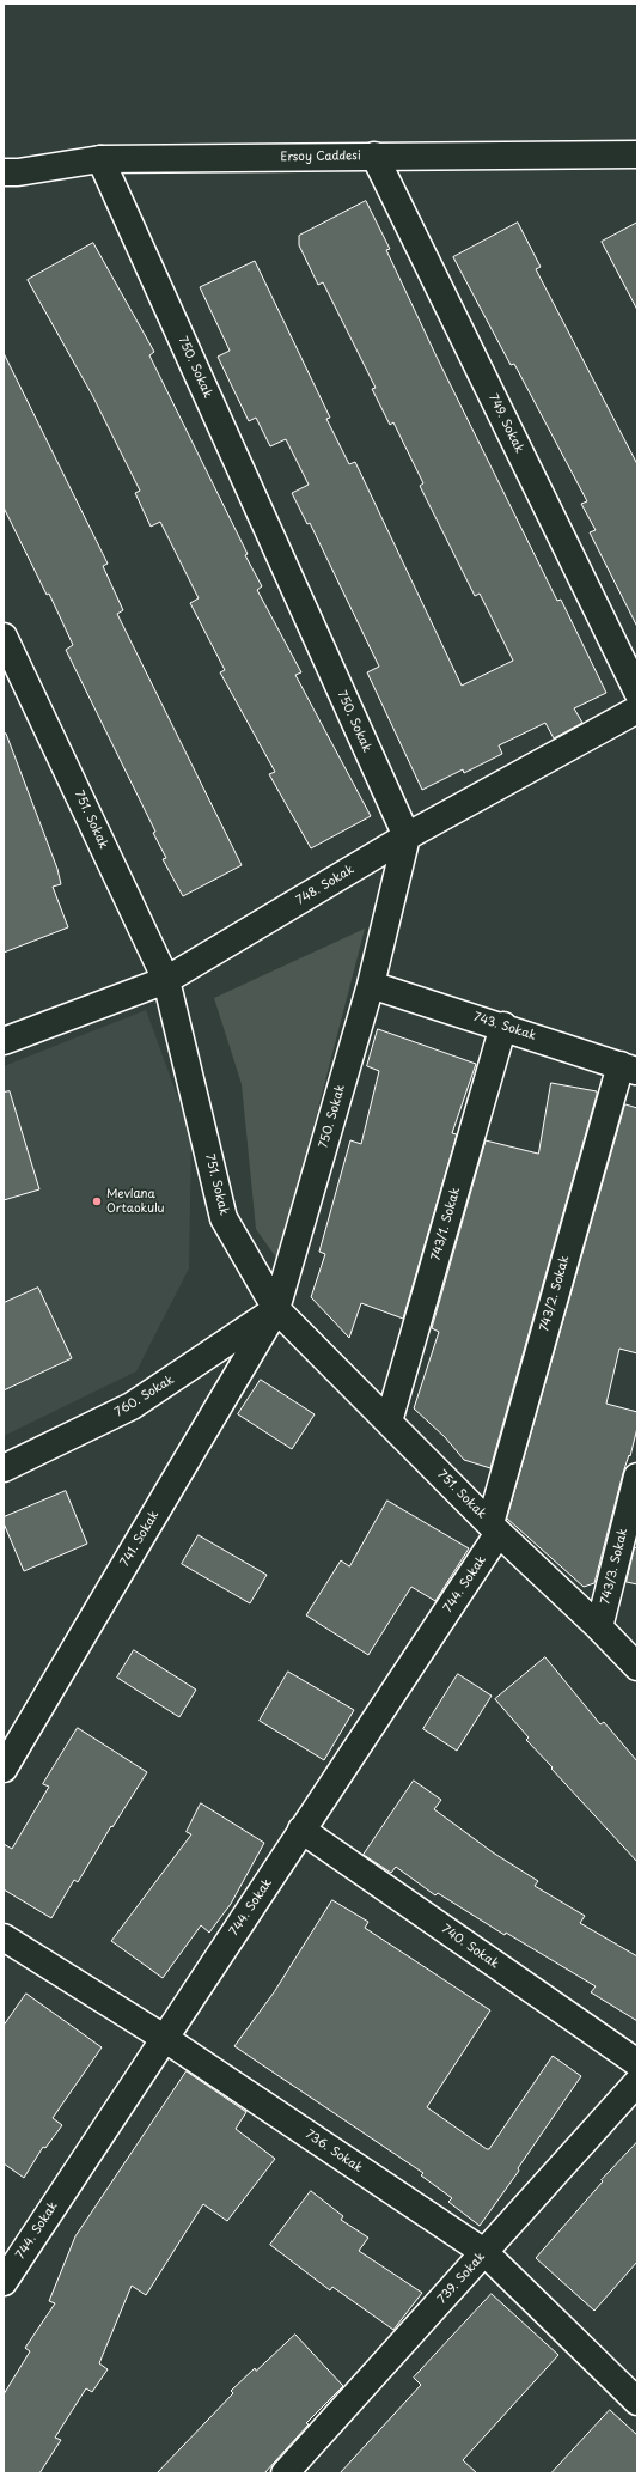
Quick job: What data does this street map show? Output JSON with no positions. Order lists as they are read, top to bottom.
{
  "streets": {
    "street": [
      "Ersoy Caddesi",
      "750. Sokak",
      "749. Sokak",
      "751. Sokak",
      "748. Sokak",
      "743. Sokak",
      "743/1. Sokak",
      "743/2. Sokak",
      "760. Sokak",
      "741. Sokak",
      "743/3. Sokak",
      "744. Sokak",
      "740. Sokak",
      "736. Sokak",
      "739. Sokak"
    ]
  },
  "crossings": [
    ["Ersoy Caddesi", "750. Sokak"],
    ["Ersoy Caddesi", "749. Sokak"],
    ["750. Sokak", "751. Sokak"],
    ["750. Sokak", "748. Sokak"],
    ["750. Sokak", "743. Sokak"],
    ["750. Sokak", "760. Sokak"],
    ["750. Sokak", "741. Sokak"],
    ["751. Sokak", "748. Sokak"],
    ["751. Sokak", "743/1. Sokak"],
    ["751. Sokak", "743/2. Sokak"],
    ["751. Sokak", "760. Sokak"],
    ["751. Sokak", "741. Sokak"],
    ["751. Sokak", "743/3. Sokak"],
    ["751. Sokak", "744. Sokak"],
    ["743. Sokak", "743/1. Sokak"],
    ["743. Sokak", "743/2. Sokak"],
    ["743/2. Sokak", "744. Sokak"],
    ["760. Sokak", "741. Sokak"],
    ["744. Sokak", "740. Sokak"],
    ["744. Sokak", "736. Sokak"],
    ["736. Sokak", "739. Sokak"]
  ],
  "places": ["Mevlana Ortaokulu"]
}
